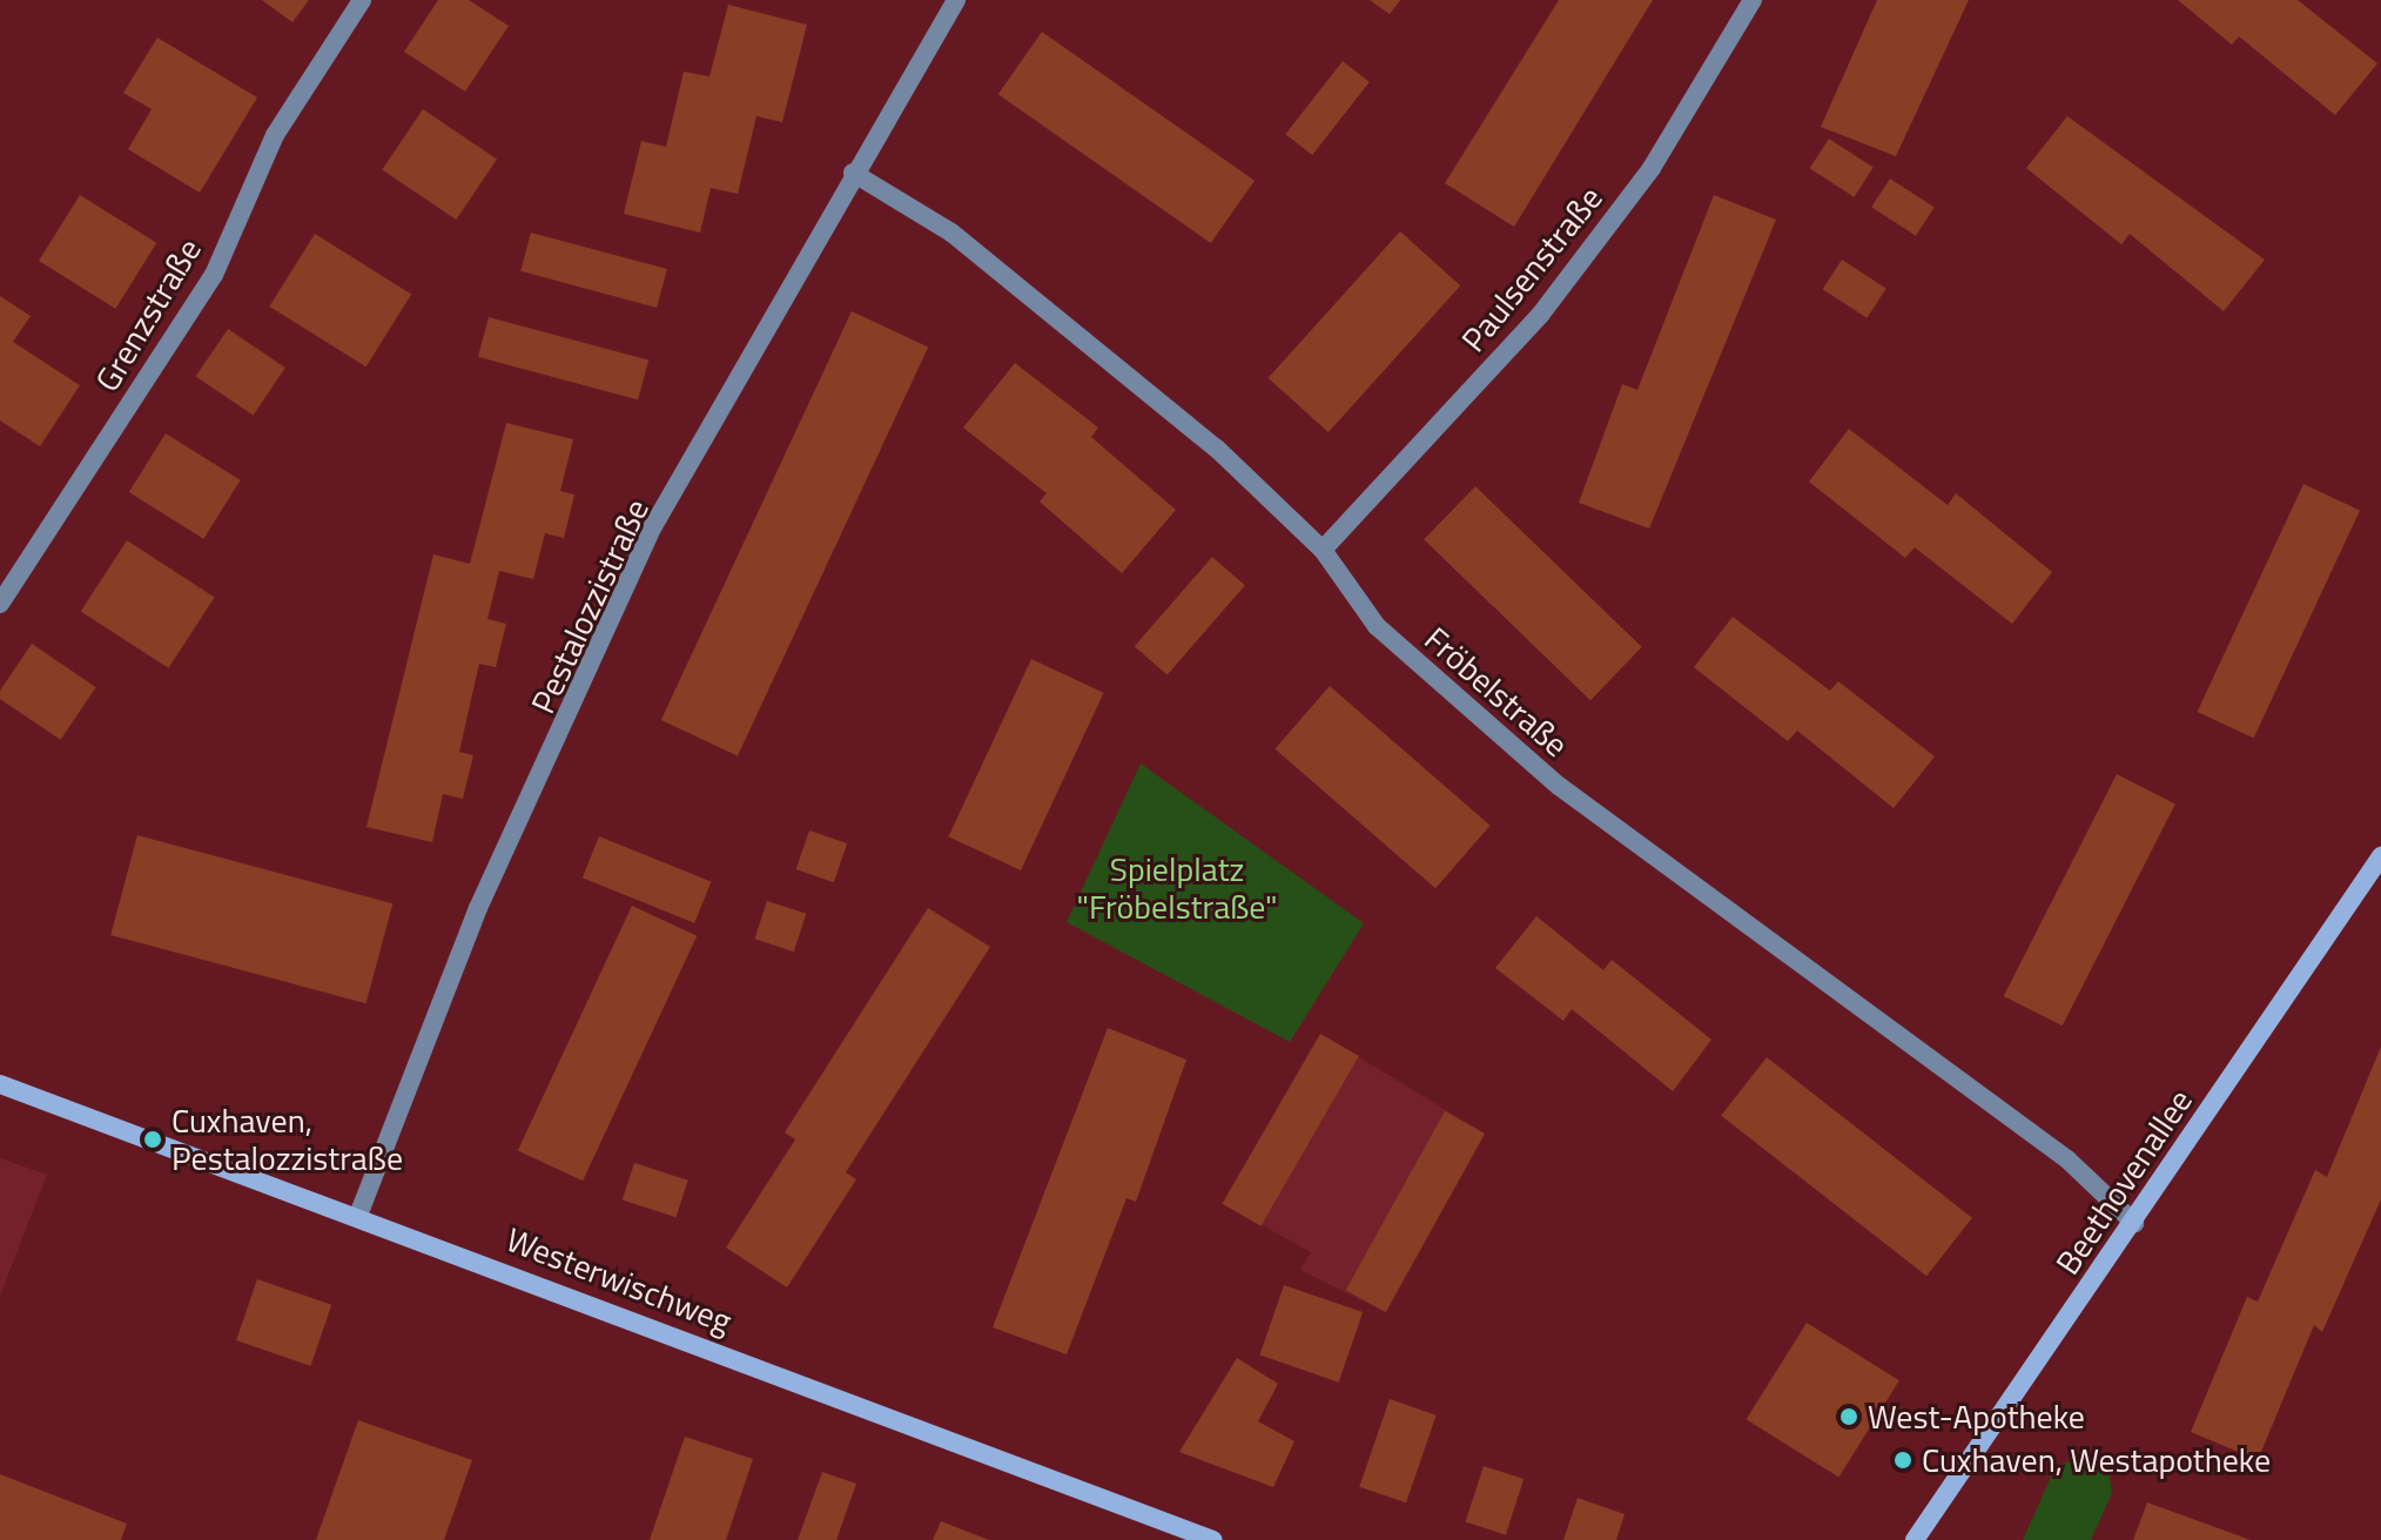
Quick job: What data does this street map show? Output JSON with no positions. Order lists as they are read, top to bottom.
{
  "streets": {
    "street": [
      "Paulsenstraße",
      "Grenzstraße",
      "Pestalozzistraße",
      "Fröbelstraße",
      "Beethovenallee",
      "Westerwischweg"
    ]
  },
  "crossings": [
    ["Paulsenstraße", "Fröbelstraße"],
    ["Pestalozzistraße", "Fröbelstraße"],
    ["Pestalozzistraße", "Westerwischweg"],
    ["Fröbelstraße", "Beethovenallee"]
  ],
  "parks": ["Spielplatz \"Fröbelstraße\""],
  "places": ["Cuxhaven, Pestalozzistraße", "West-Apotheke", "Cuxhaven, Westapotheke"]
}
